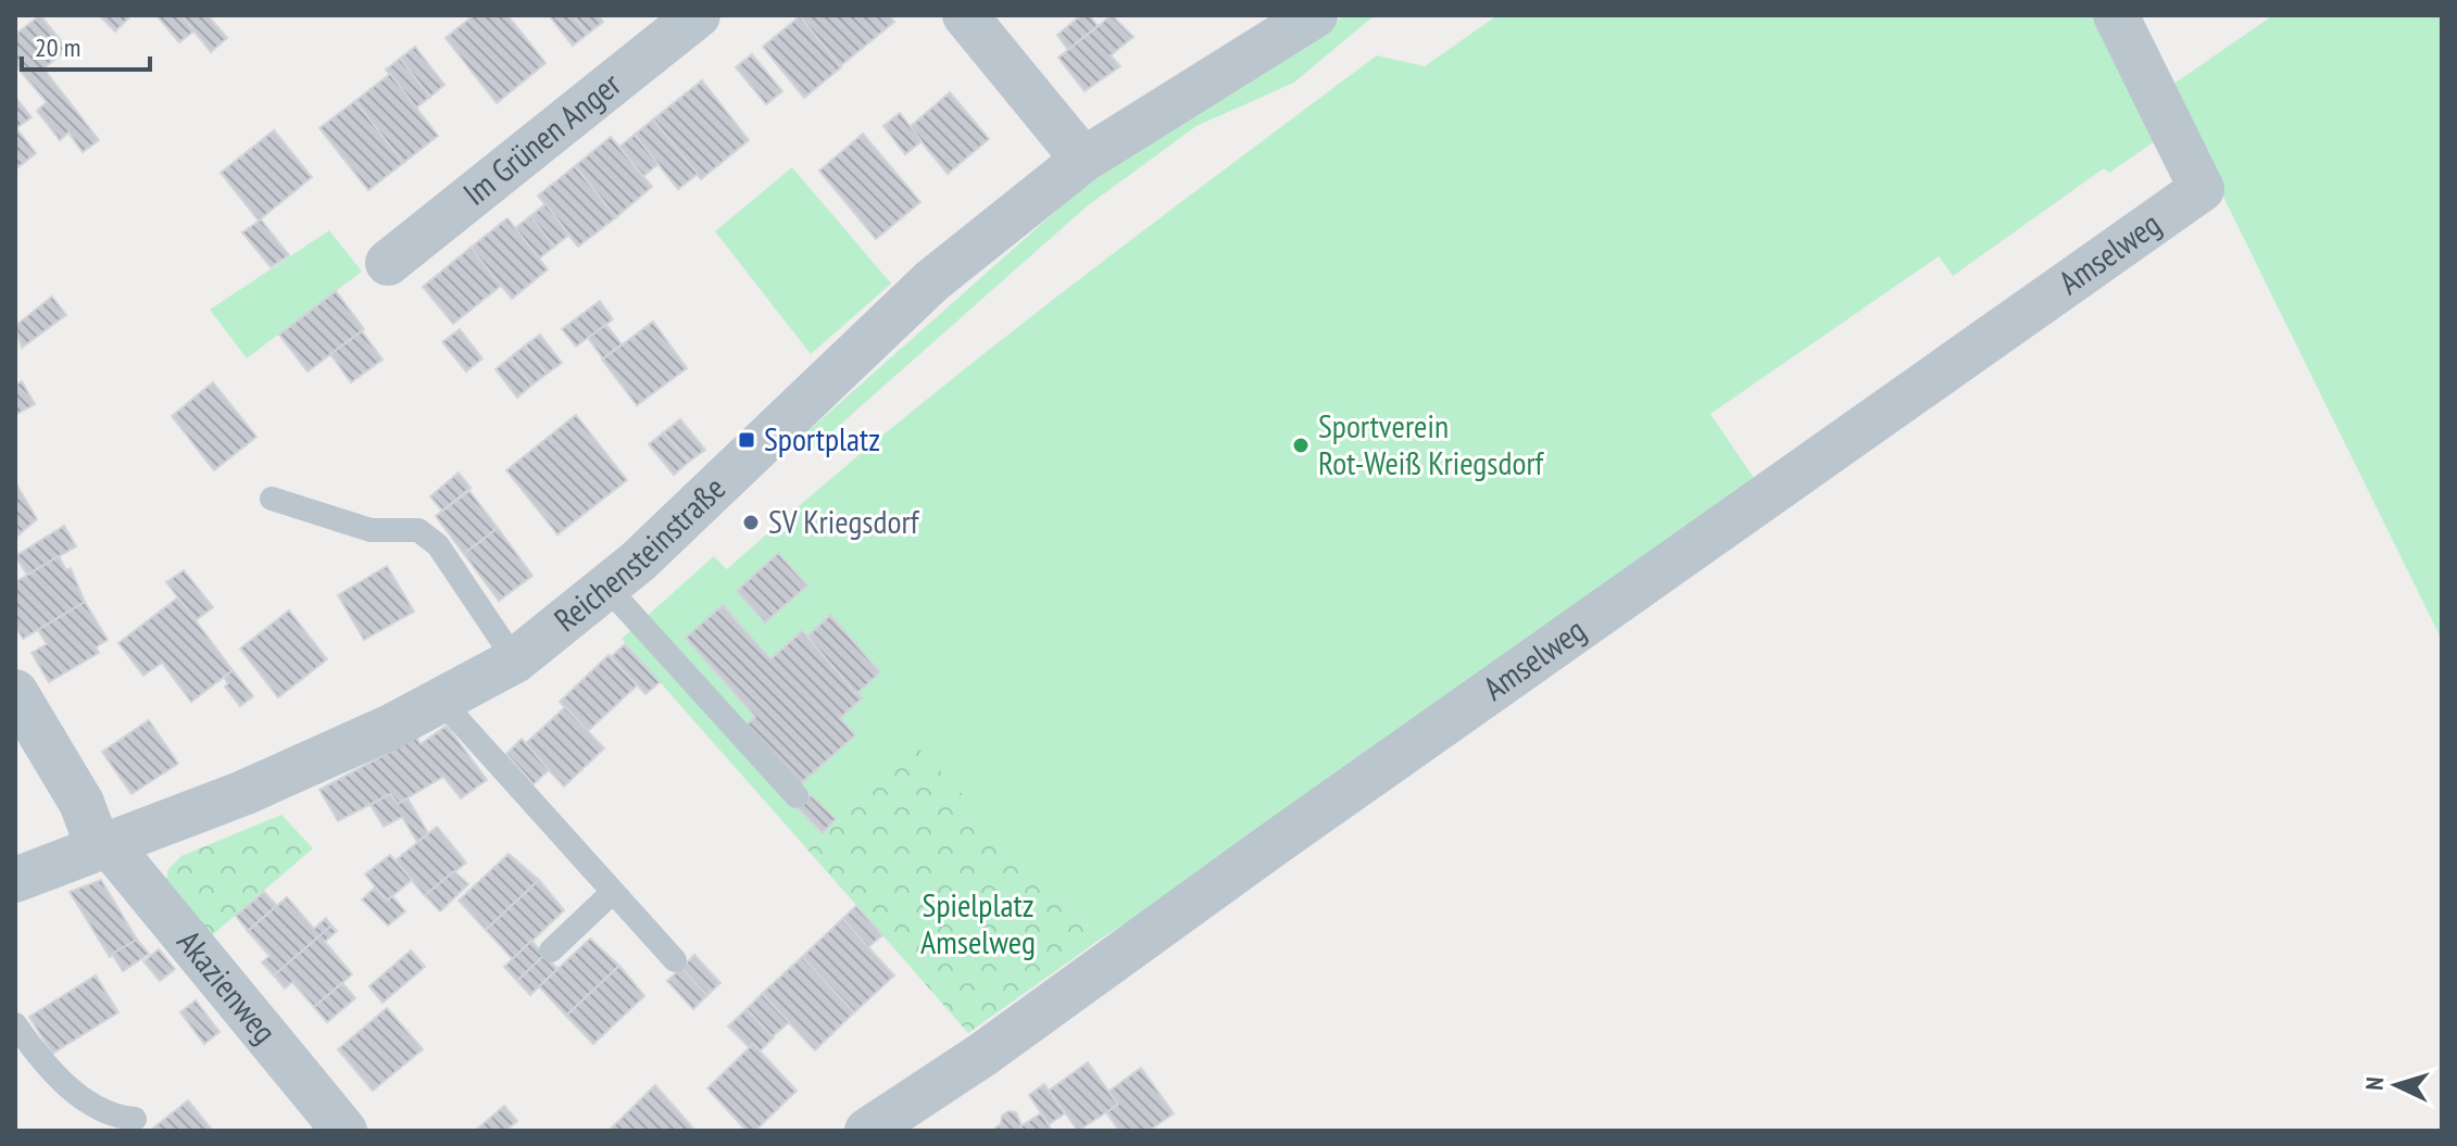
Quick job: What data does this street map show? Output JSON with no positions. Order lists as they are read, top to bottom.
{
  "streets": {
    "street": [
      "Im Grünen Anger",
      "Amselweg",
      "Reichensteinstraße",
      "Akazienweg"
    ]
  },
  "crossings": [
    ["Reichensteinstraße", "Akazienweg"]
  ],
  "parks": ["Spielplatz Amselweg"],
  "places": {
    "transit": ["Sportplatz"],
    "other": ["Sportverein Rot-Weiß Kriegsdorf", "SV Kriegsdorf"]
  },
  "scale_bar": "20 m",
  "north": "left"
}
